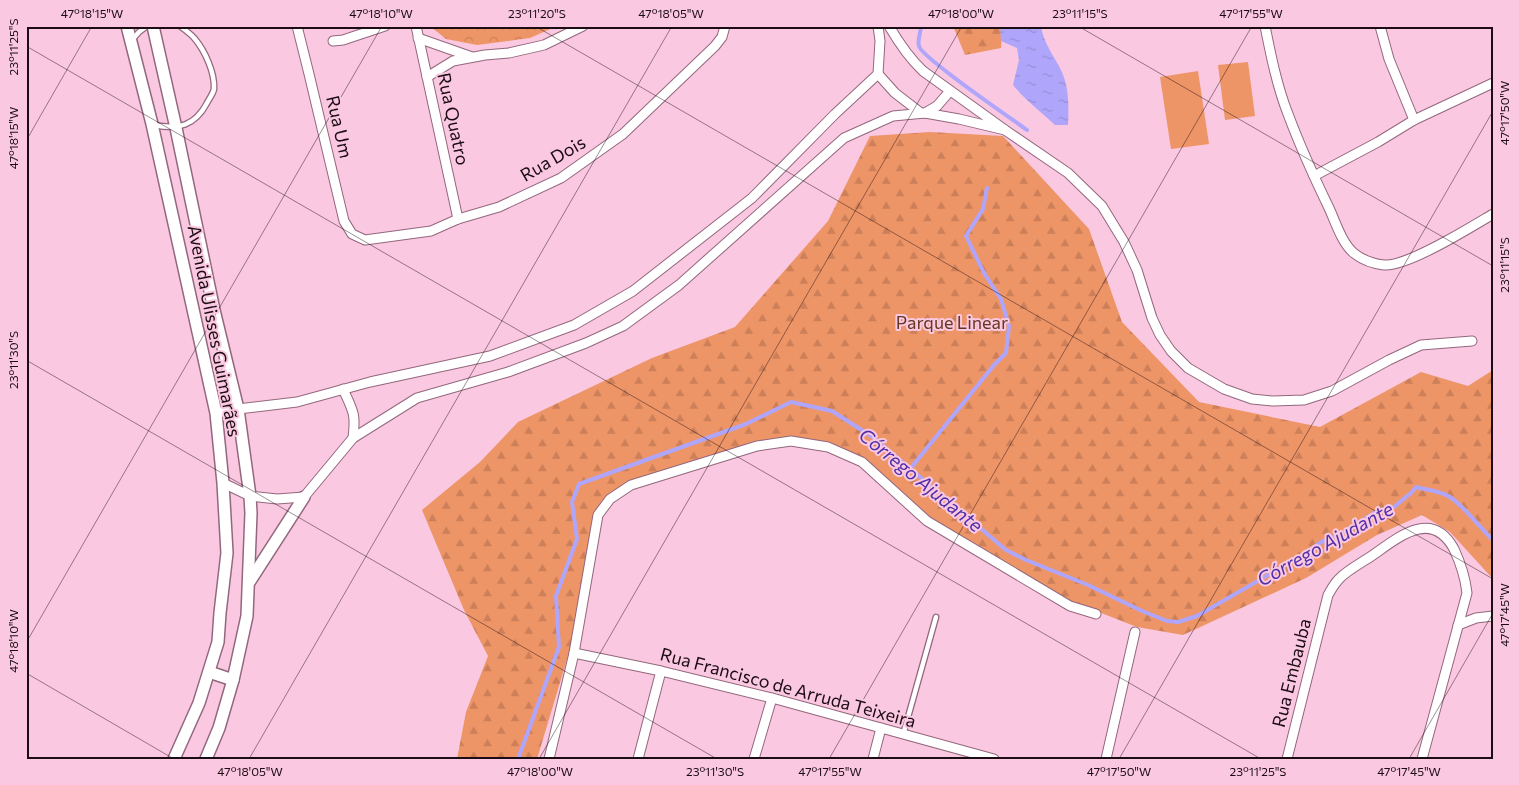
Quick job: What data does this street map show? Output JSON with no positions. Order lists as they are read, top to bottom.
{
  "streets": {
    "street": [
      "Rua Quatro",
      "Rua Um",
      "Rua Dois",
      "Avenida Ulisses Guimarães",
      "Rua Embauba",
      "Rua Francisco de Arruda Teixeira"
    ]
  },
  "crossings": [
    ["Rua Quatro", "Rua Dois"],
    ["Rua Um", "Rua Dois"]
  ],
  "water": ["Córrego Ajudante"],
  "parks": ["Parque Linear"],
  "coordinates": [
    "47°18'15\"W",
    "47°18'10\"W",
    "23°11'20\"S",
    "47°18'05\"W",
    "47°18'00\"W",
    "23°11'15\"S",
    "47°17'55\"W",
    "23°11'25\"S",
    "47°17'50\"W",
    "23°11'30\"S",
    "47°17'45\"W"
  ]
}
